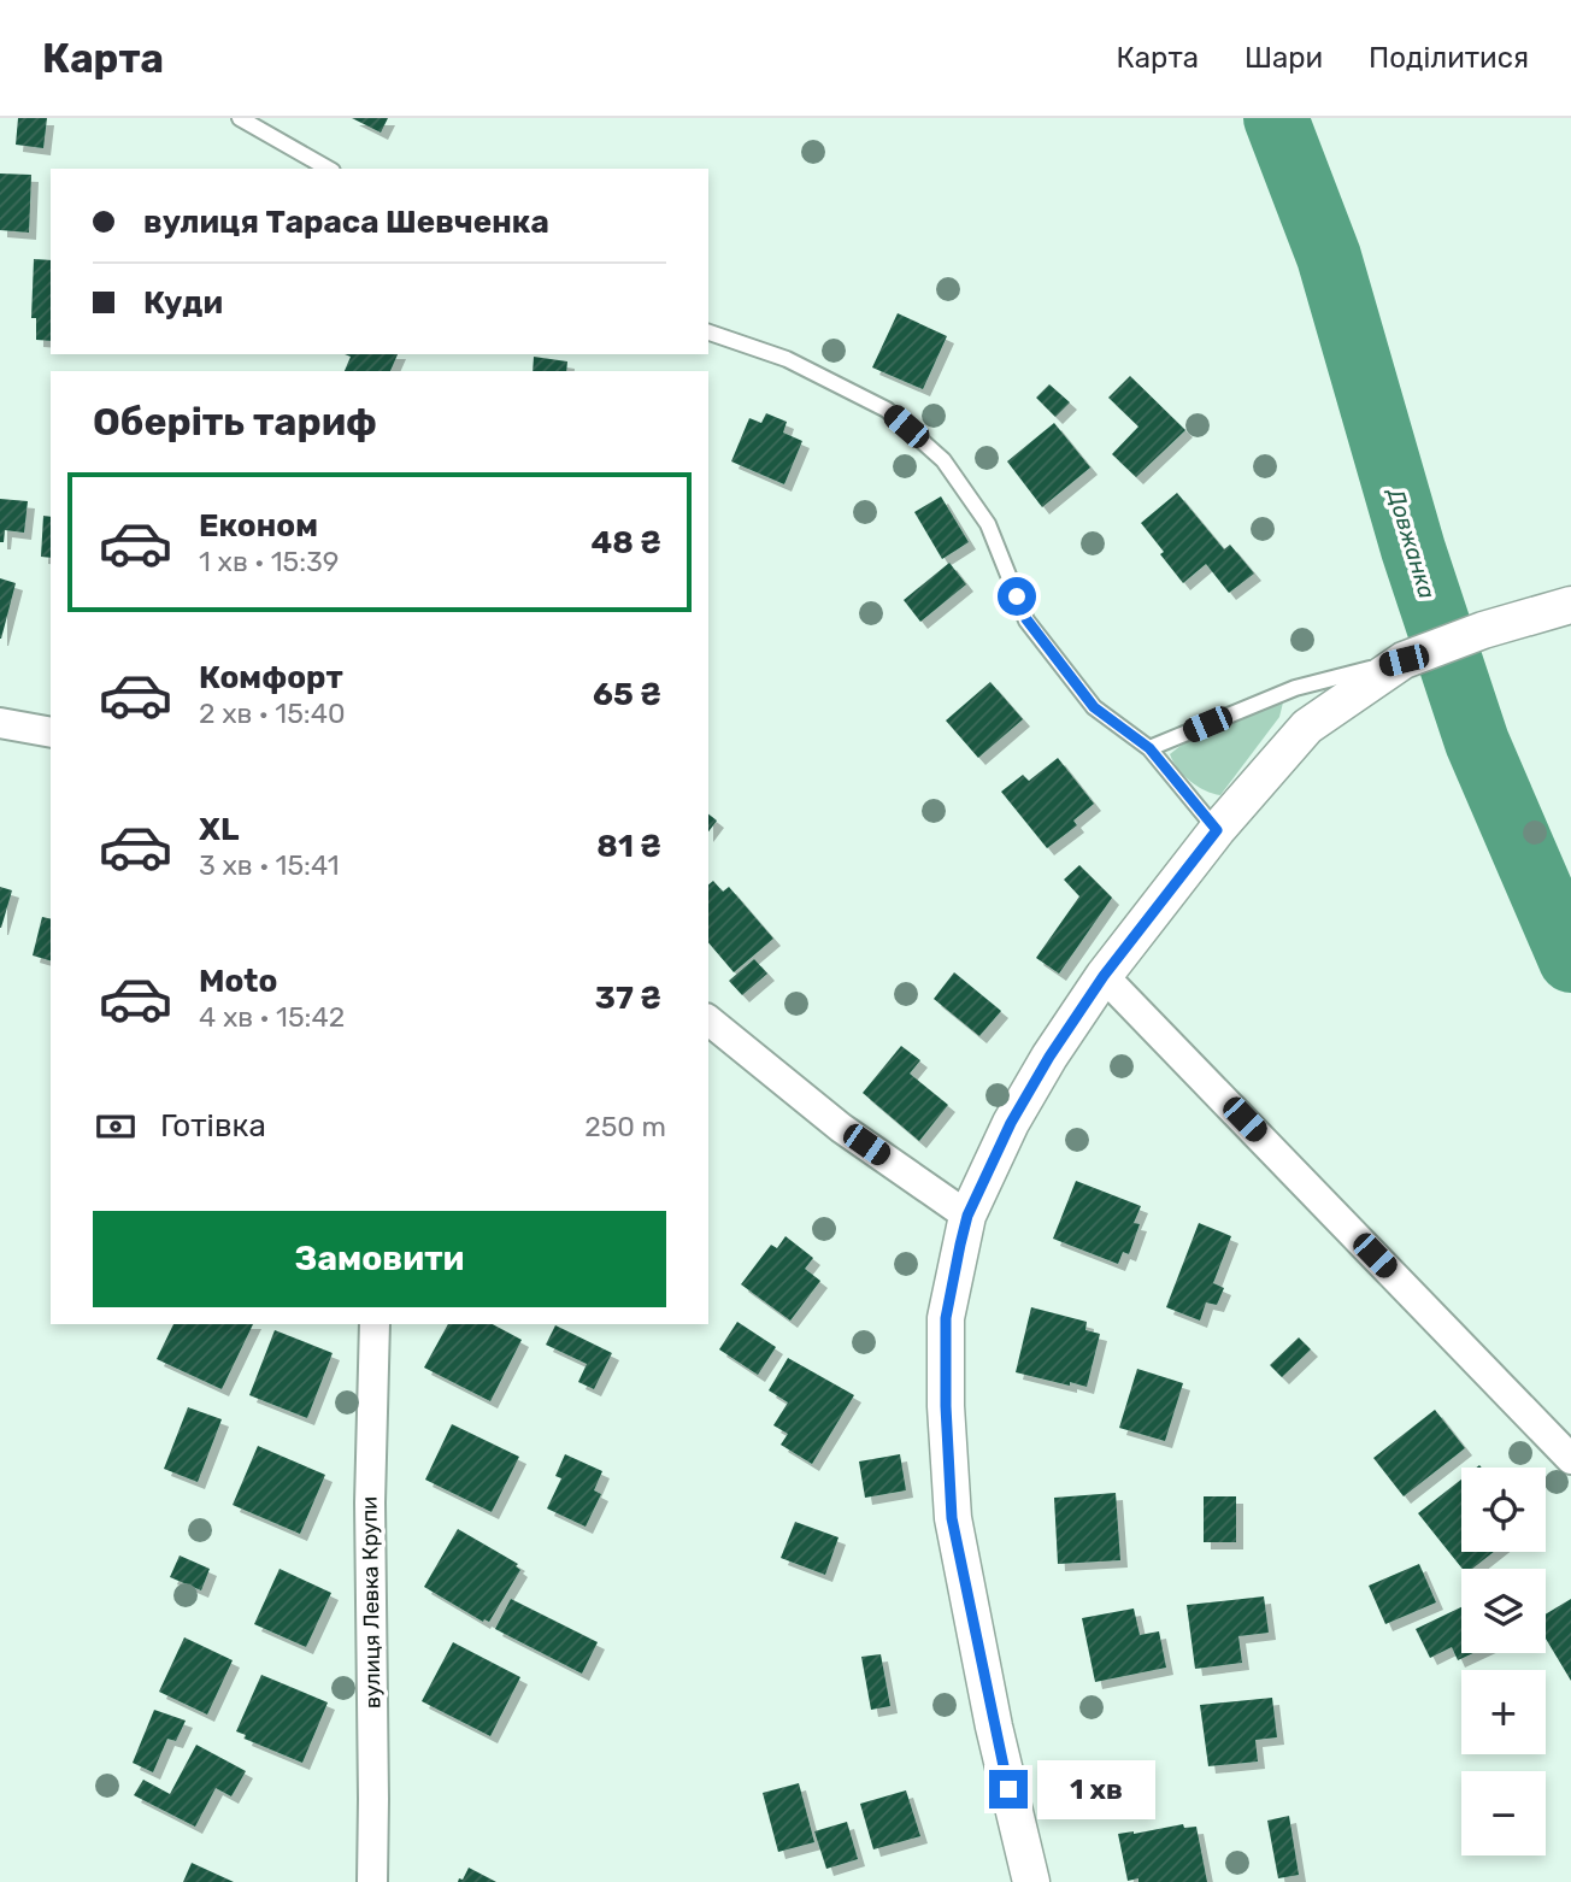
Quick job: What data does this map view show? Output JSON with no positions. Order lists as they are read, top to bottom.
{
  "streets": {
    "street": ["вулиця Левка Крупи"]
  },
  "water": ["Довжанка"],
  "page": {
    "header": "Карта",
    "nav": ["Карта", "Шари", "Поділитися"],
    "banner": ["вулиця Тараса Шевченка", "Куди"],
    "heading": "Оберіть тариф",
    "list": [
      {
        "name": "Економ",
        "note": "1 хв · 15:39",
        "value": "48 ₴"
      },
      {
        "name": "Комфорт",
        "note": "2 хв · 15:40",
        "value": "65 ₴"
      },
      {
        "name": "XL",
        "note": "3 хв · 15:41",
        "value": "81 ₴"
      },
      {
        "name": "Moto",
        "note": "4 хв · 15:42",
        "value": "37 ₴"
      }
    ],
    "pay": ["Готівка", "250 m"],
    "buttons": "Замовити",
    "map_buttons": ["+", "−"],
    "bubble": "1 хв"
  }
}
